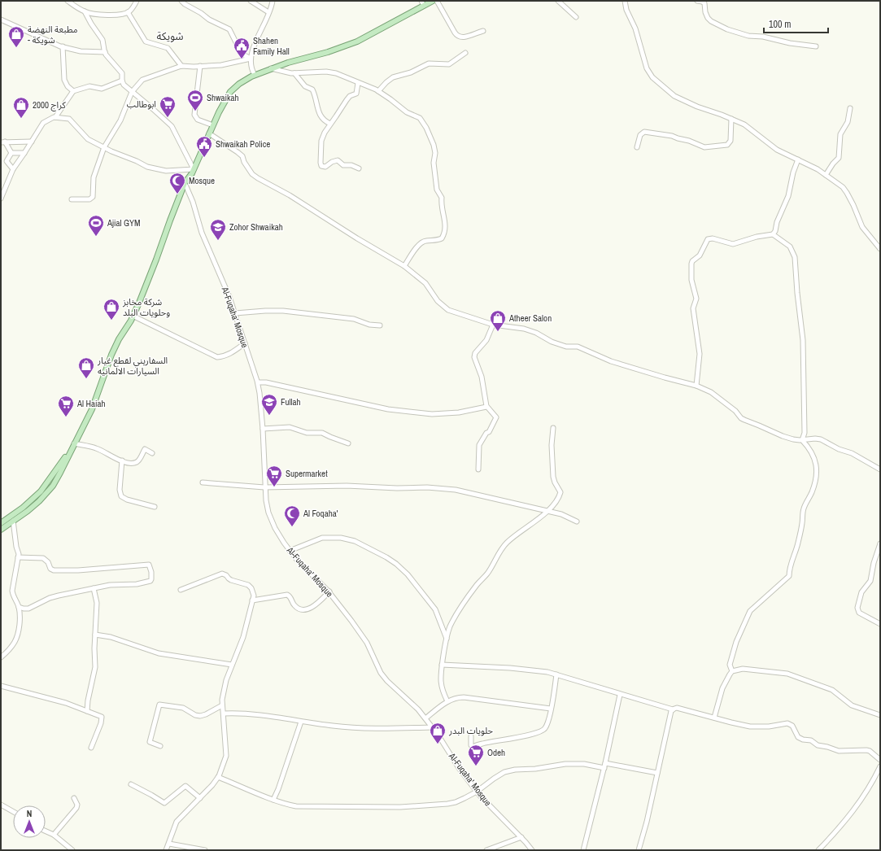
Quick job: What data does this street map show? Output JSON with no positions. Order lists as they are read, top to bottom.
{
  "streets": {
    "street": ["Al-Fuqaha' Mosque"]
  },
  "districts": ["شويكة"],
  "places": {
    "shop": [
      "مطبعة النهضة - شويكة",
      "كراج 2000",
      "شركة مخابز وحلويات البلد",
      "Atheer Salon",
      "السفاريني لقطع غيار السيارات الالمانيه",
      "حلويات البدر"
    ],
    "public building": ["Shahen Family Hall", "Shwaikah Police"],
    "sports": ["Shwaikah", "Ajial GYM"],
    "supermarket": [
      "ابوطالب",
      "Al Haiah",
      "Supermarket",
      "Odeh"
    ],
    "mosque": ["Mosque", "Al Foqaha'"],
    "school or university": ["Zohor Shwaikah", "Fullah"]
  },
  "scale_bar": "100 m",
  "north": "top"
}
